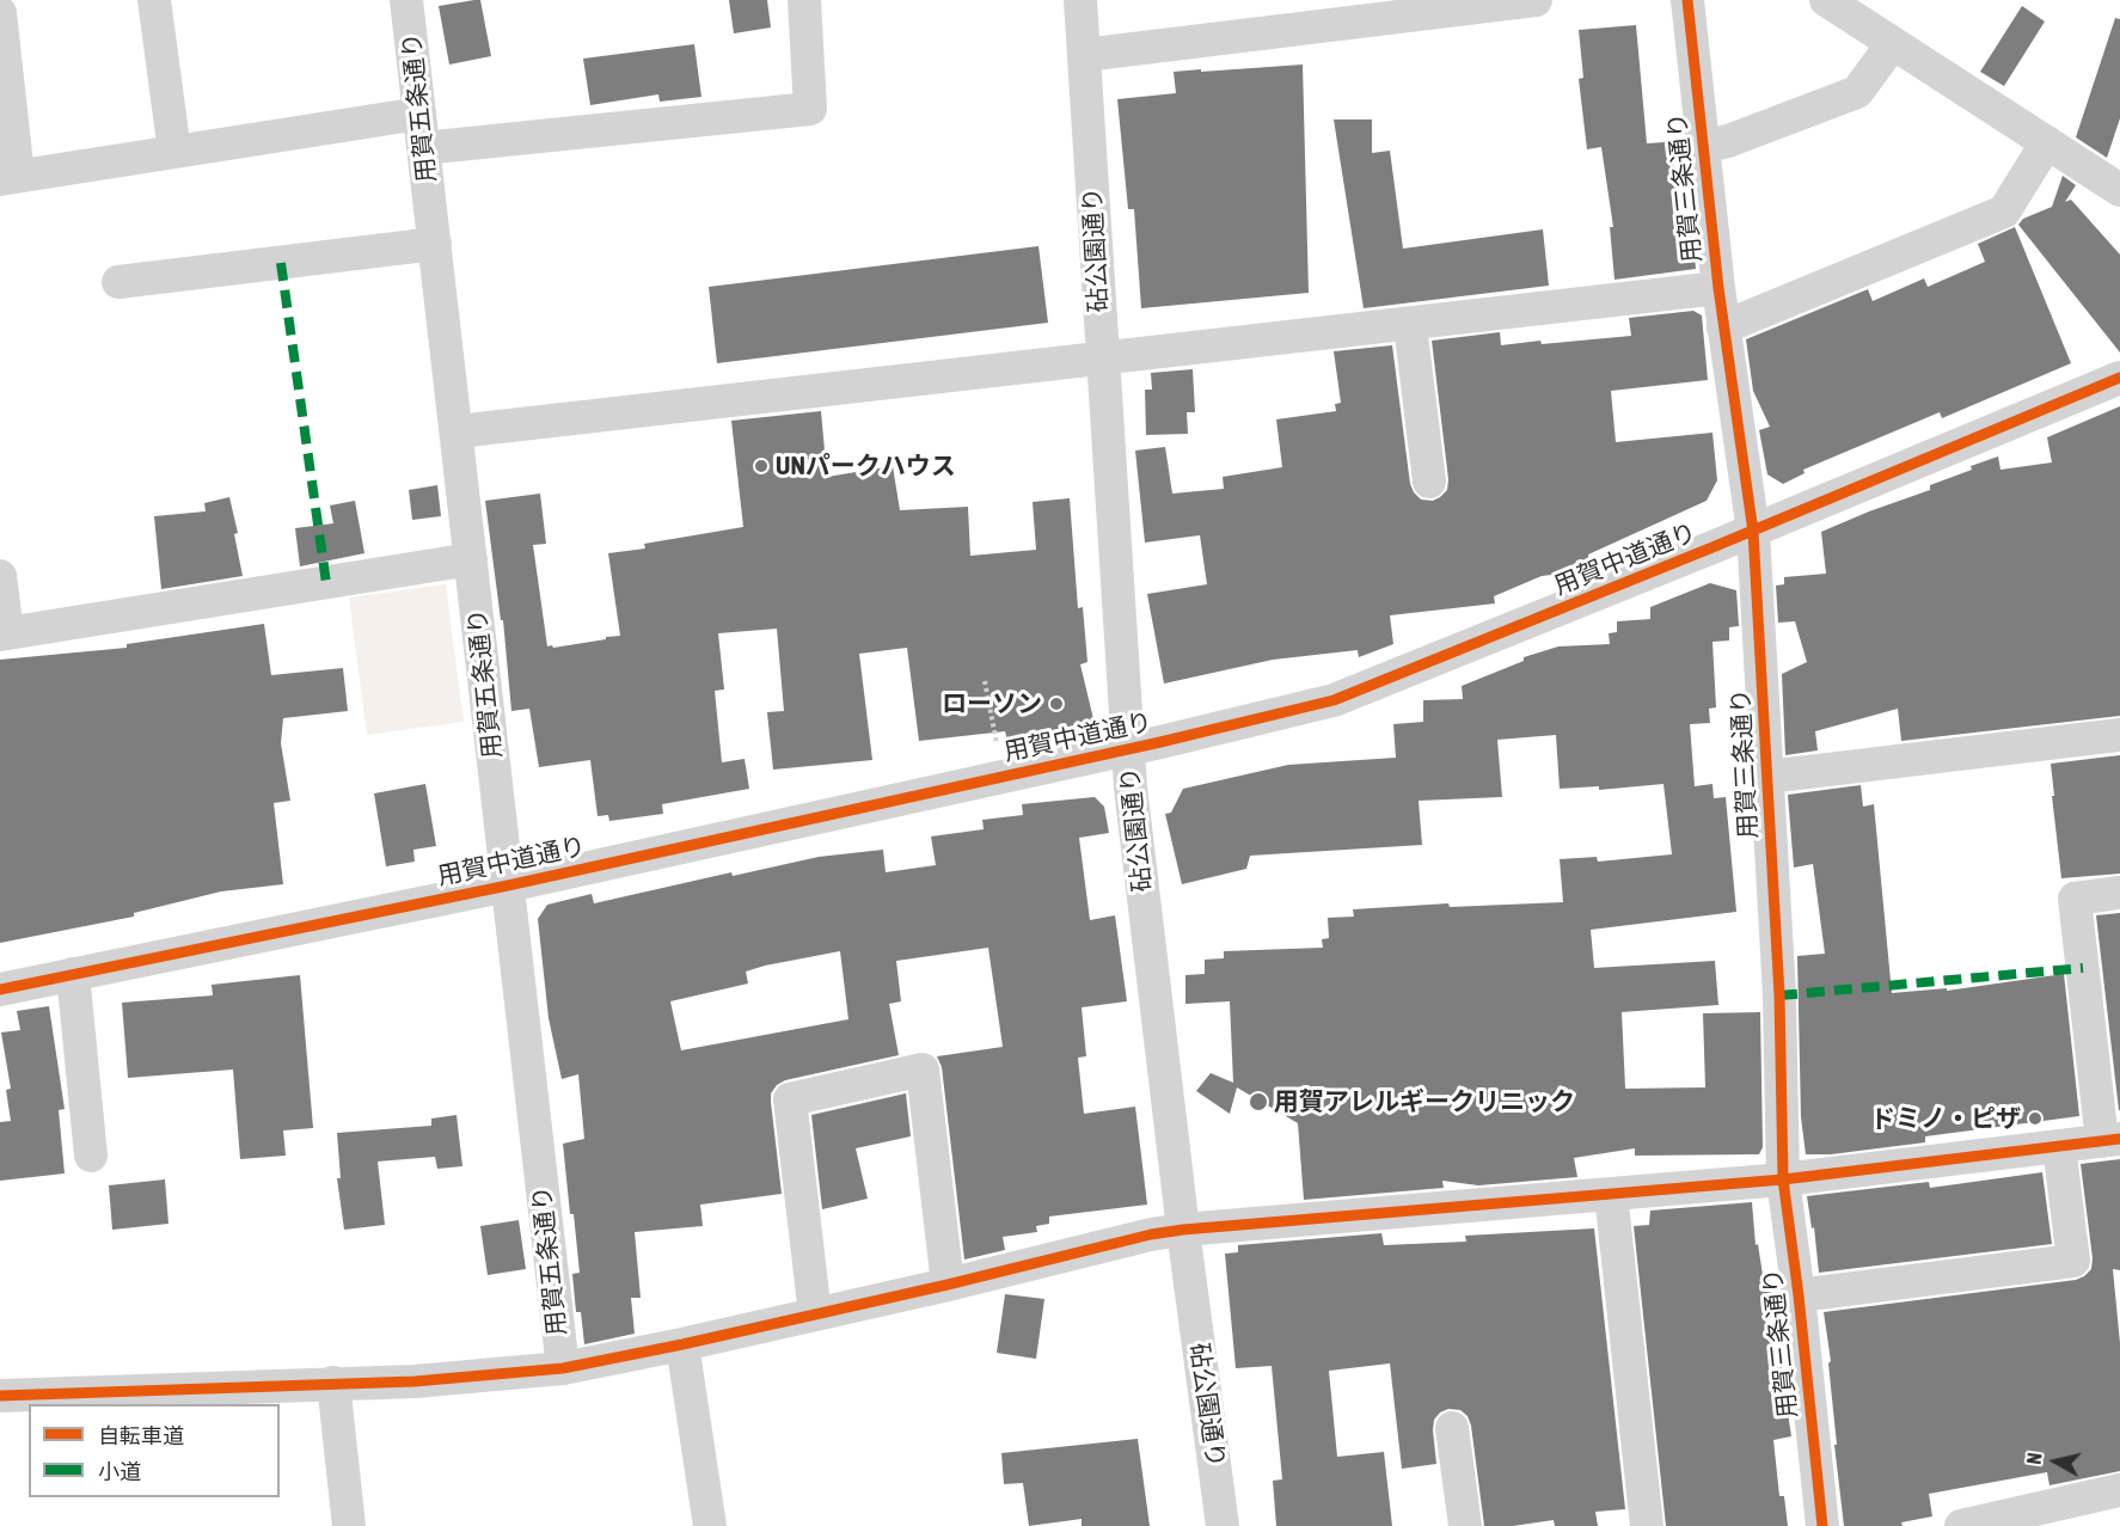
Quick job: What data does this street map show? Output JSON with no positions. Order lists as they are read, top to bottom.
{
  "streets": {
    "street": [
      "用賀五条通り",
      "用賀三条通り",
      "砧公園通り",
      "用賀中道通り"
    ]
  },
  "crossings": [
    ["用賀五条通り", "用賀中道通り"],
    ["用賀三条通り", "用賀中道通り"],
    ["砧公園通り", "用賀中道通り"]
  ],
  "places": [
    "UNパークハウス",
    "ローソン",
    "用賀アレルギークリニック",
    "ドミノ・ピザ"
  ],
  "legend": ["自転車道", "小道"],
  "north": "left"
}
